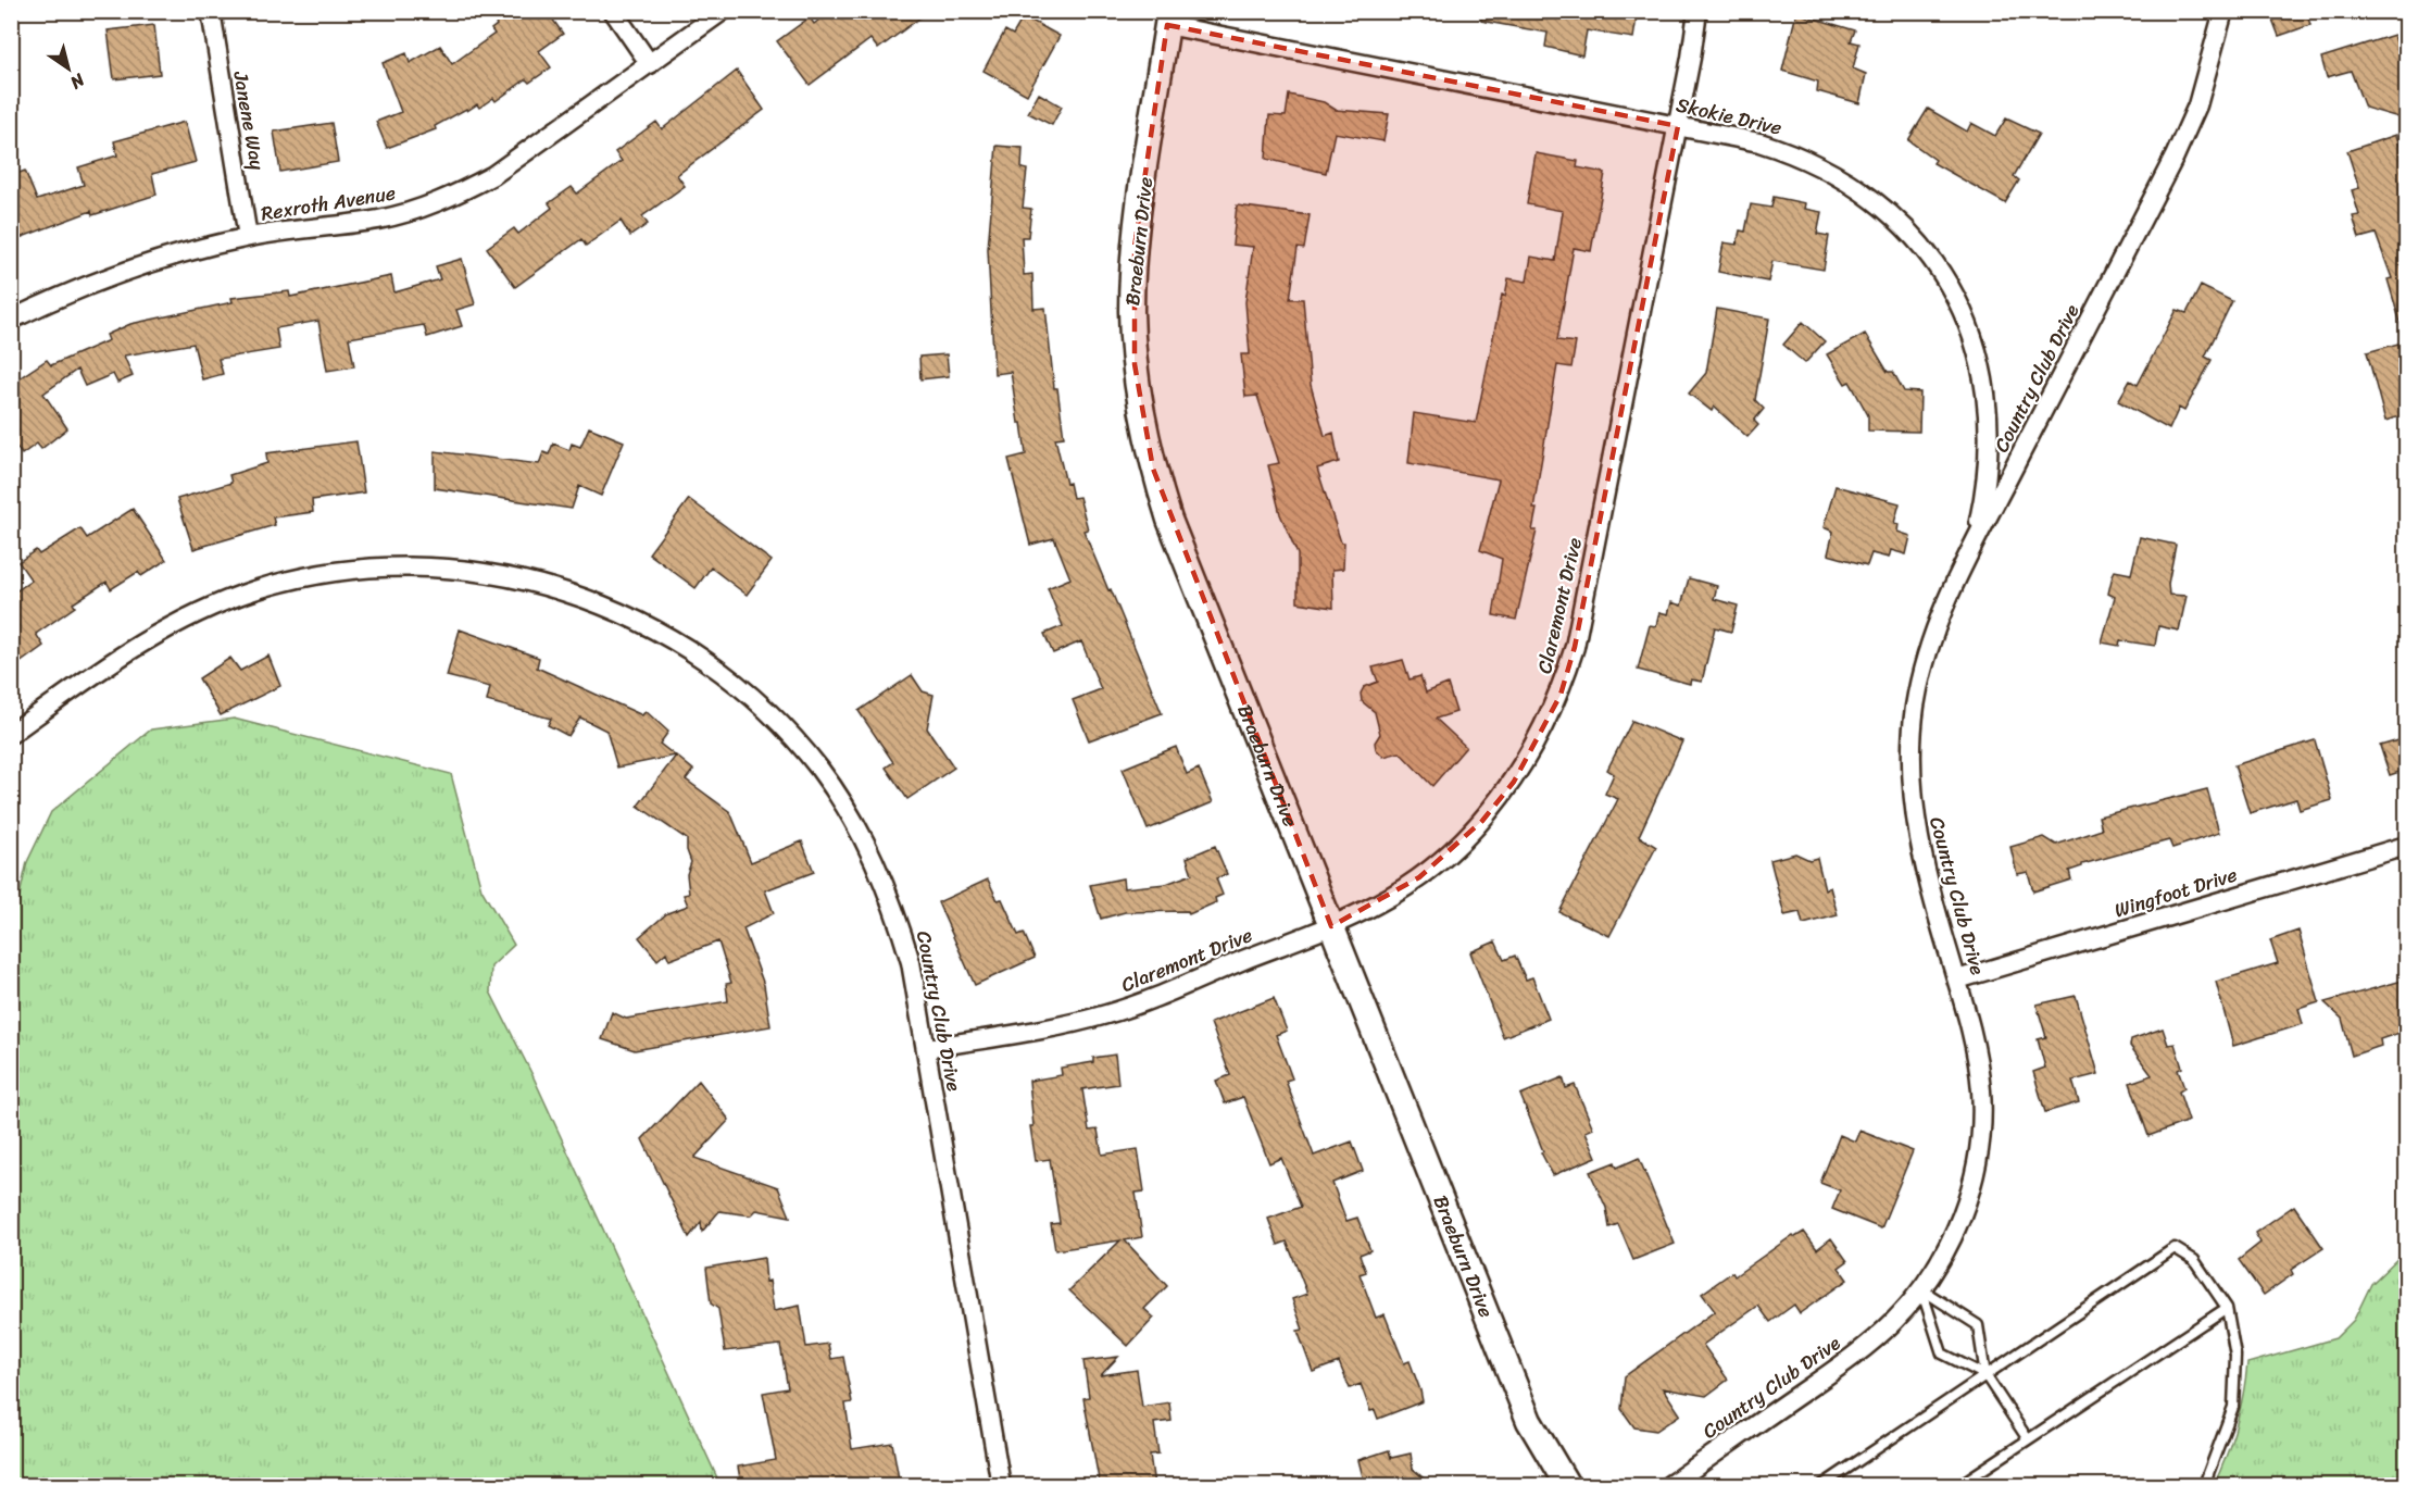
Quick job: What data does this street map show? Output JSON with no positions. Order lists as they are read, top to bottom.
{
  "streets": {
    "street": [
      "Skokie Drive",
      "Janene Way",
      "Rexroth Avenue",
      "Braeburn Drive",
      "Country Club Drive",
      "Claremont Drive",
      "Wingfoot Drive"
    ]
  },
  "crossings": [
    ["Skokie Drive", "Braeburn Drive"],
    ["Skokie Drive", "Country Club Drive"],
    ["Skokie Drive", "Claremont Drive"],
    ["Janene Way", "Rexroth Avenue"],
    ["Braeburn Drive", "Claremont Drive"],
    ["Country Club Drive", "Claremont Drive"],
    ["Country Club Drive", "Wingfoot Drive"]
  ],
  "north": "bottom right"
}
